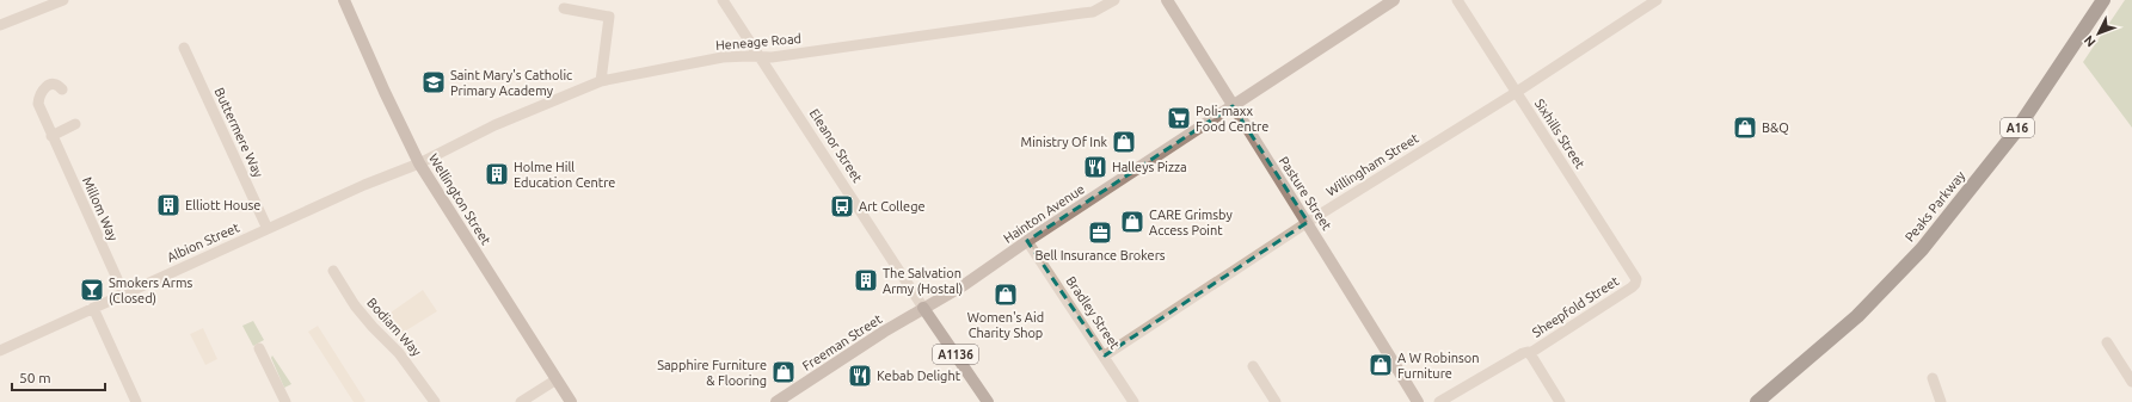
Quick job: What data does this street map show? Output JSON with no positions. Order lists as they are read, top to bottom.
{
  "streets": {
    "highway": ["A16", "Peaks Parkway"],
    "main road": ["A1136"],
    "street": [
      "Heneage Road",
      "Buttermere Way",
      "Sixhills Street",
      "Eleanor Street",
      "Willingham Street",
      "Pasture Street",
      "Wellington Street",
      "Millom Way",
      "Hainton Avenue",
      "Albion Street",
      "Sheepfold Street",
      "Bradley Street",
      "Bodiam Way",
      "Freeman Street"
    ]
  },
  "crossings": [
    ["Heneage Road", "Eleanor Street"],
    ["Heneage Road", "Wellington Street"],
    ["Heneage Road", "Albion Street"],
    ["Buttermere Way", "Albion Street"],
    ["Sixhills Street", "Willingham Street"],
    ["Sixhills Street", "Sheepfold Street"],
    ["Eleanor Street", "Hainton Avenue"],
    ["Eleanor Street", "Freeman Street"],
    ["Eleanor Street", "A1136"],
    ["Willingham Street", "Pasture Street"],
    ["Willingham Street", "Bradley Street"],
    ["Pasture Street", "Hainton Avenue"],
    ["Wellington Street", "Albion Street"],
    ["Millom Way", "Albion Street"],
    ["Hainton Avenue", "Bradley Street"],
    ["Hainton Avenue", "Freeman Street"],
    ["Hainton Avenue", "A1136"],
    ["Freeman Street", "A1136"]
  ],
  "places": {
    "school or university": ["Saint Mary's Catholic Primary Academy"],
    "supermarket": ["Poli-maxx Food Centre"],
    "shop": [
      "B&Q",
      "Ministry Of Ink",
      "CARE Grimsby Access Point",
      "Women's Aid Charity Shop",
      "A W Robinson Furniture",
      "Sapphire Furniture & Flooring"
    ],
    "restaurant": ["Halleys Pizza", "Kebab Delight"],
    "building": ["Holme Hill Education Centre", "Elliott House", "The Salvation Army (Hostal)"],
    "bus stop": ["Art College"],
    "office": ["Bell Insurance Brokers"],
    "bar": ["Smokers Arms (Closed)"]
  },
  "scale_bar": "50 m",
  "north": "bottom left"
}
